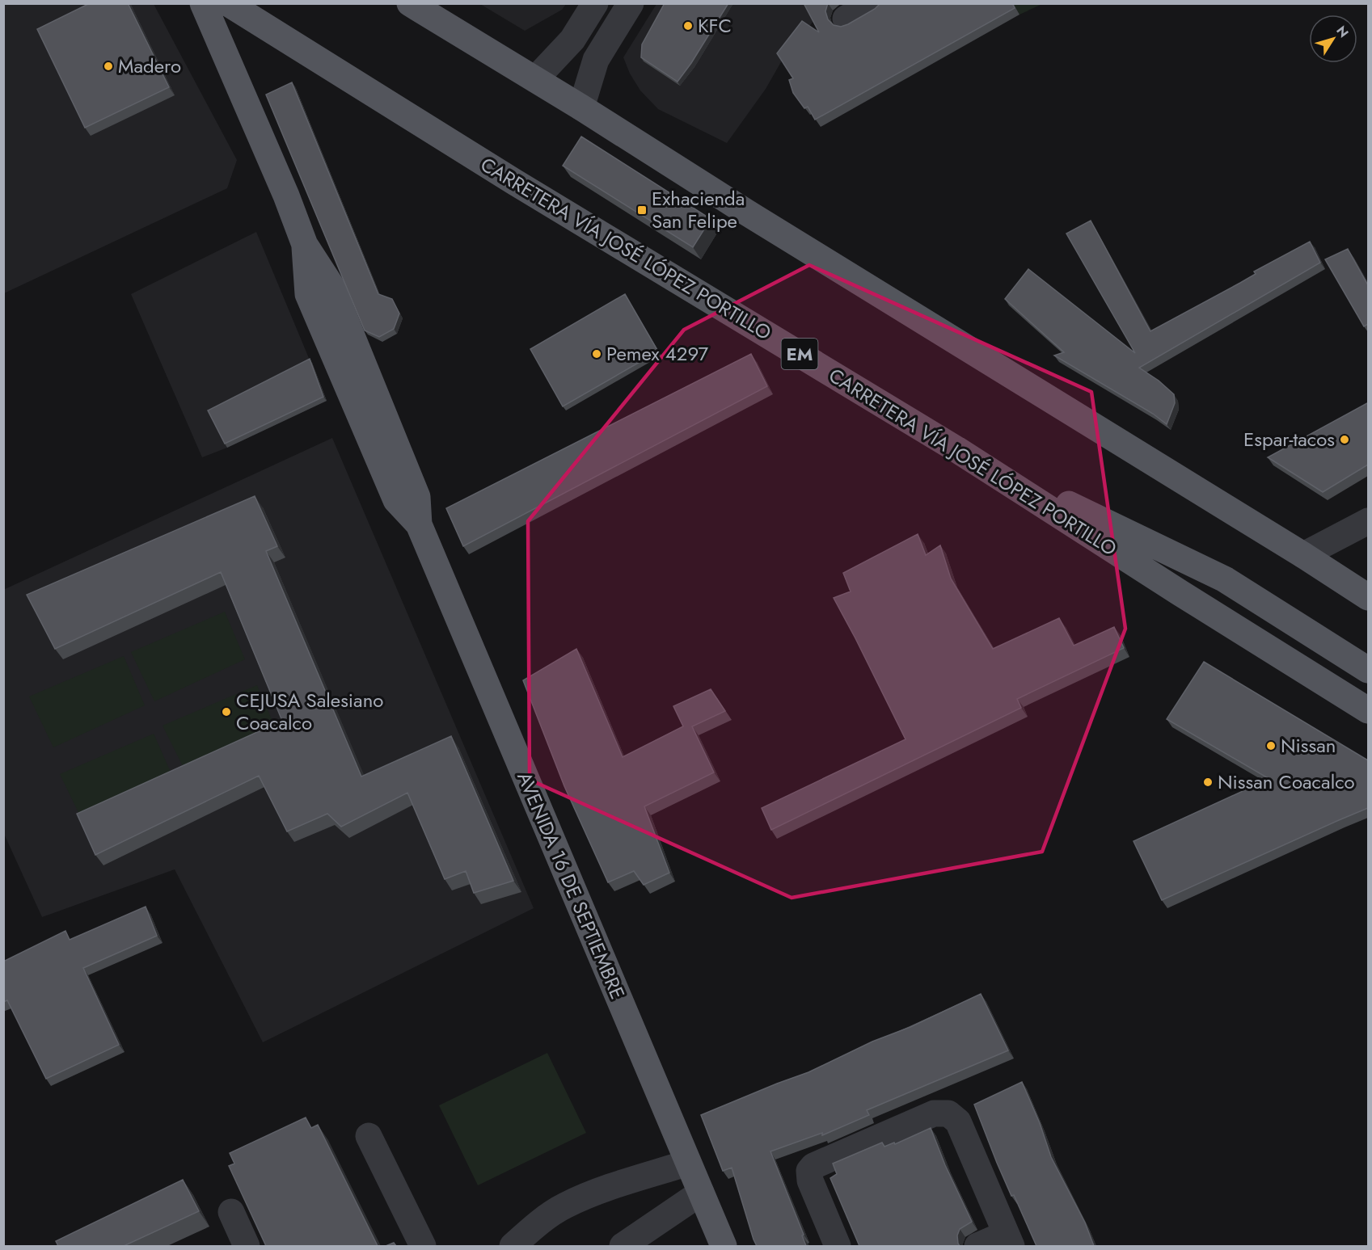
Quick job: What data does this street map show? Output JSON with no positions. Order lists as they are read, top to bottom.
{
  "streets": {
    "main road": ["CARRETERA VÍA JOSÉ LÓPEZ PORTILLO", "EM", "AVENIDA 16 DE SEPTIEMBRE"]
  },
  "places": {
    "other": [
      "KFC",
      "Madero",
      "Pemex 4297",
      "Espar-tacos",
      "CEJUSA Salesiano Coacalco",
      "Nissan",
      "Nissan Coacalco"
    ],
    "transit": ["Exhacienda San Felipe"]
  },
  "north": "top right"
}
